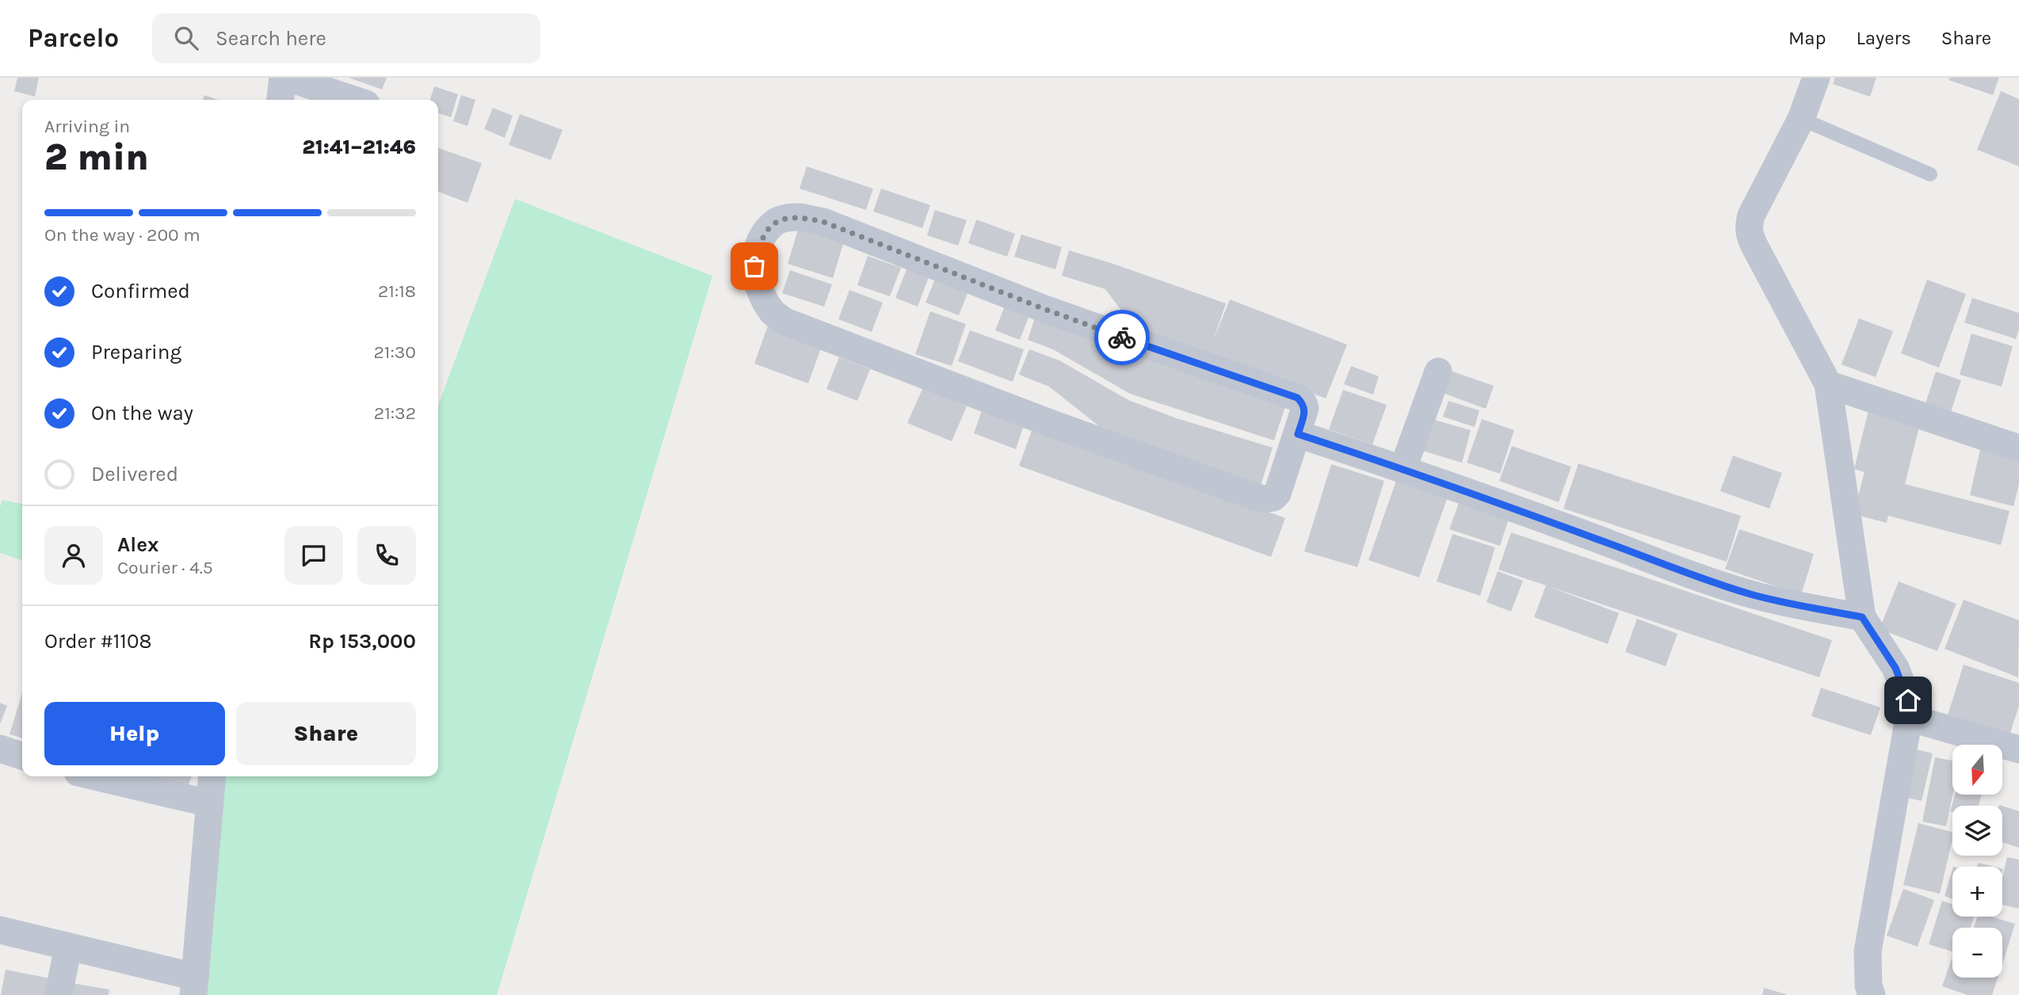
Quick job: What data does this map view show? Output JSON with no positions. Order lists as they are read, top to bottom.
{
  "north": "bottom",
  "page": {
    "header": "Parcelo",
    "search": "Search here",
    "nav": ["Map", "Layers", "Share"],
    "heading": ["2 min", "Arriving in", "21:41–21:46"],
    "panel": [
      "Alex",
      "Courier · 4.5",
      "Order #1108",
      "Rp 153,000"
    ],
    "bar": "On the way · 200 m",
    "list": [
      ["Confirmed", "21:18"],
      ["Preparing", "21:30"],
      ["On the way", "21:32"],
      "Delivered"
    ],
    "buttons": ["Help", "Share"],
    "map_buttons": ["+", "−"]
  }
}
